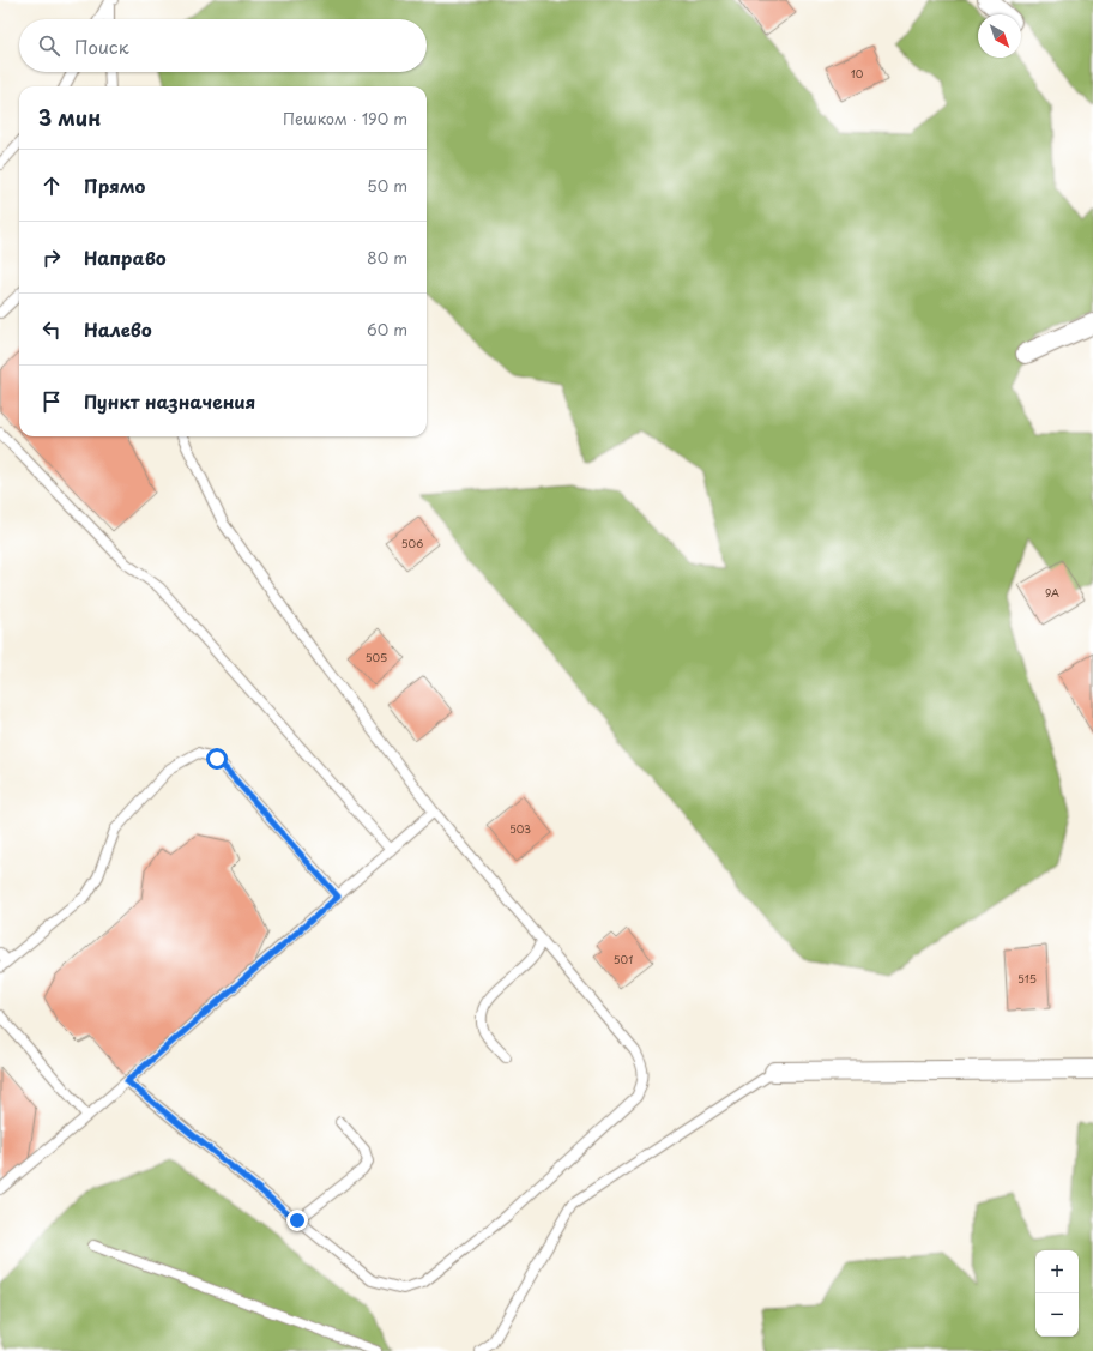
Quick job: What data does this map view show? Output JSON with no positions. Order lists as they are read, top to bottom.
{
  "house_numbers": [
    "10",
    "506",
    "9А",
    "505",
    "503",
    "501",
    "515"
  ],
  "north": "bottom right",
  "page": {
    "search": "Поиск",
    "heading": ["3 мин", "Пешком · 190 m"],
    "list": [
      ["Прямо", "50 m"],
      ["Направо", "80 m"],
      ["Налево", "60 m"],
      "Пункт назначения"
    ],
    "map_buttons": ["+", "−"]
  }
}
